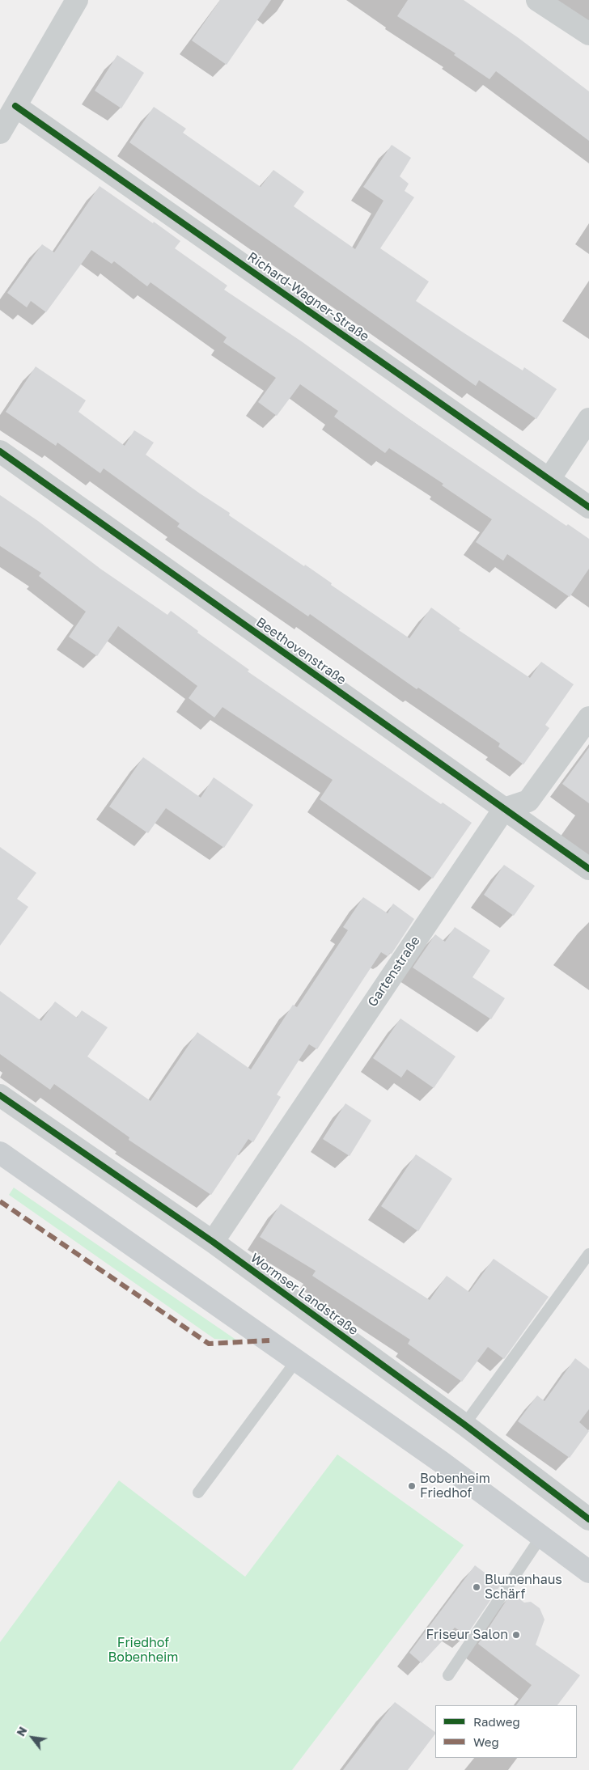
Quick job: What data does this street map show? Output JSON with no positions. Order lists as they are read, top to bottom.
{
  "streets": {
    "street": [
      "Richard-Wagner-Straße",
      "Beethovenstraße",
      "Gartenstraße",
      "Wormser Landstraße"
    ]
  },
  "crossings": [
    ["Beethovenstraße", "Gartenstraße"],
    ["Gartenstraße", "Wormser Landstraße"]
  ],
  "parks": ["Friedhof Bobenheim"],
  "places": ["Bobenheim Friedhof", "Blumenhaus Schärf", "Friseur Salon"],
  "legend": ["Radweg", "Weg"],
  "north": "top left"
}
